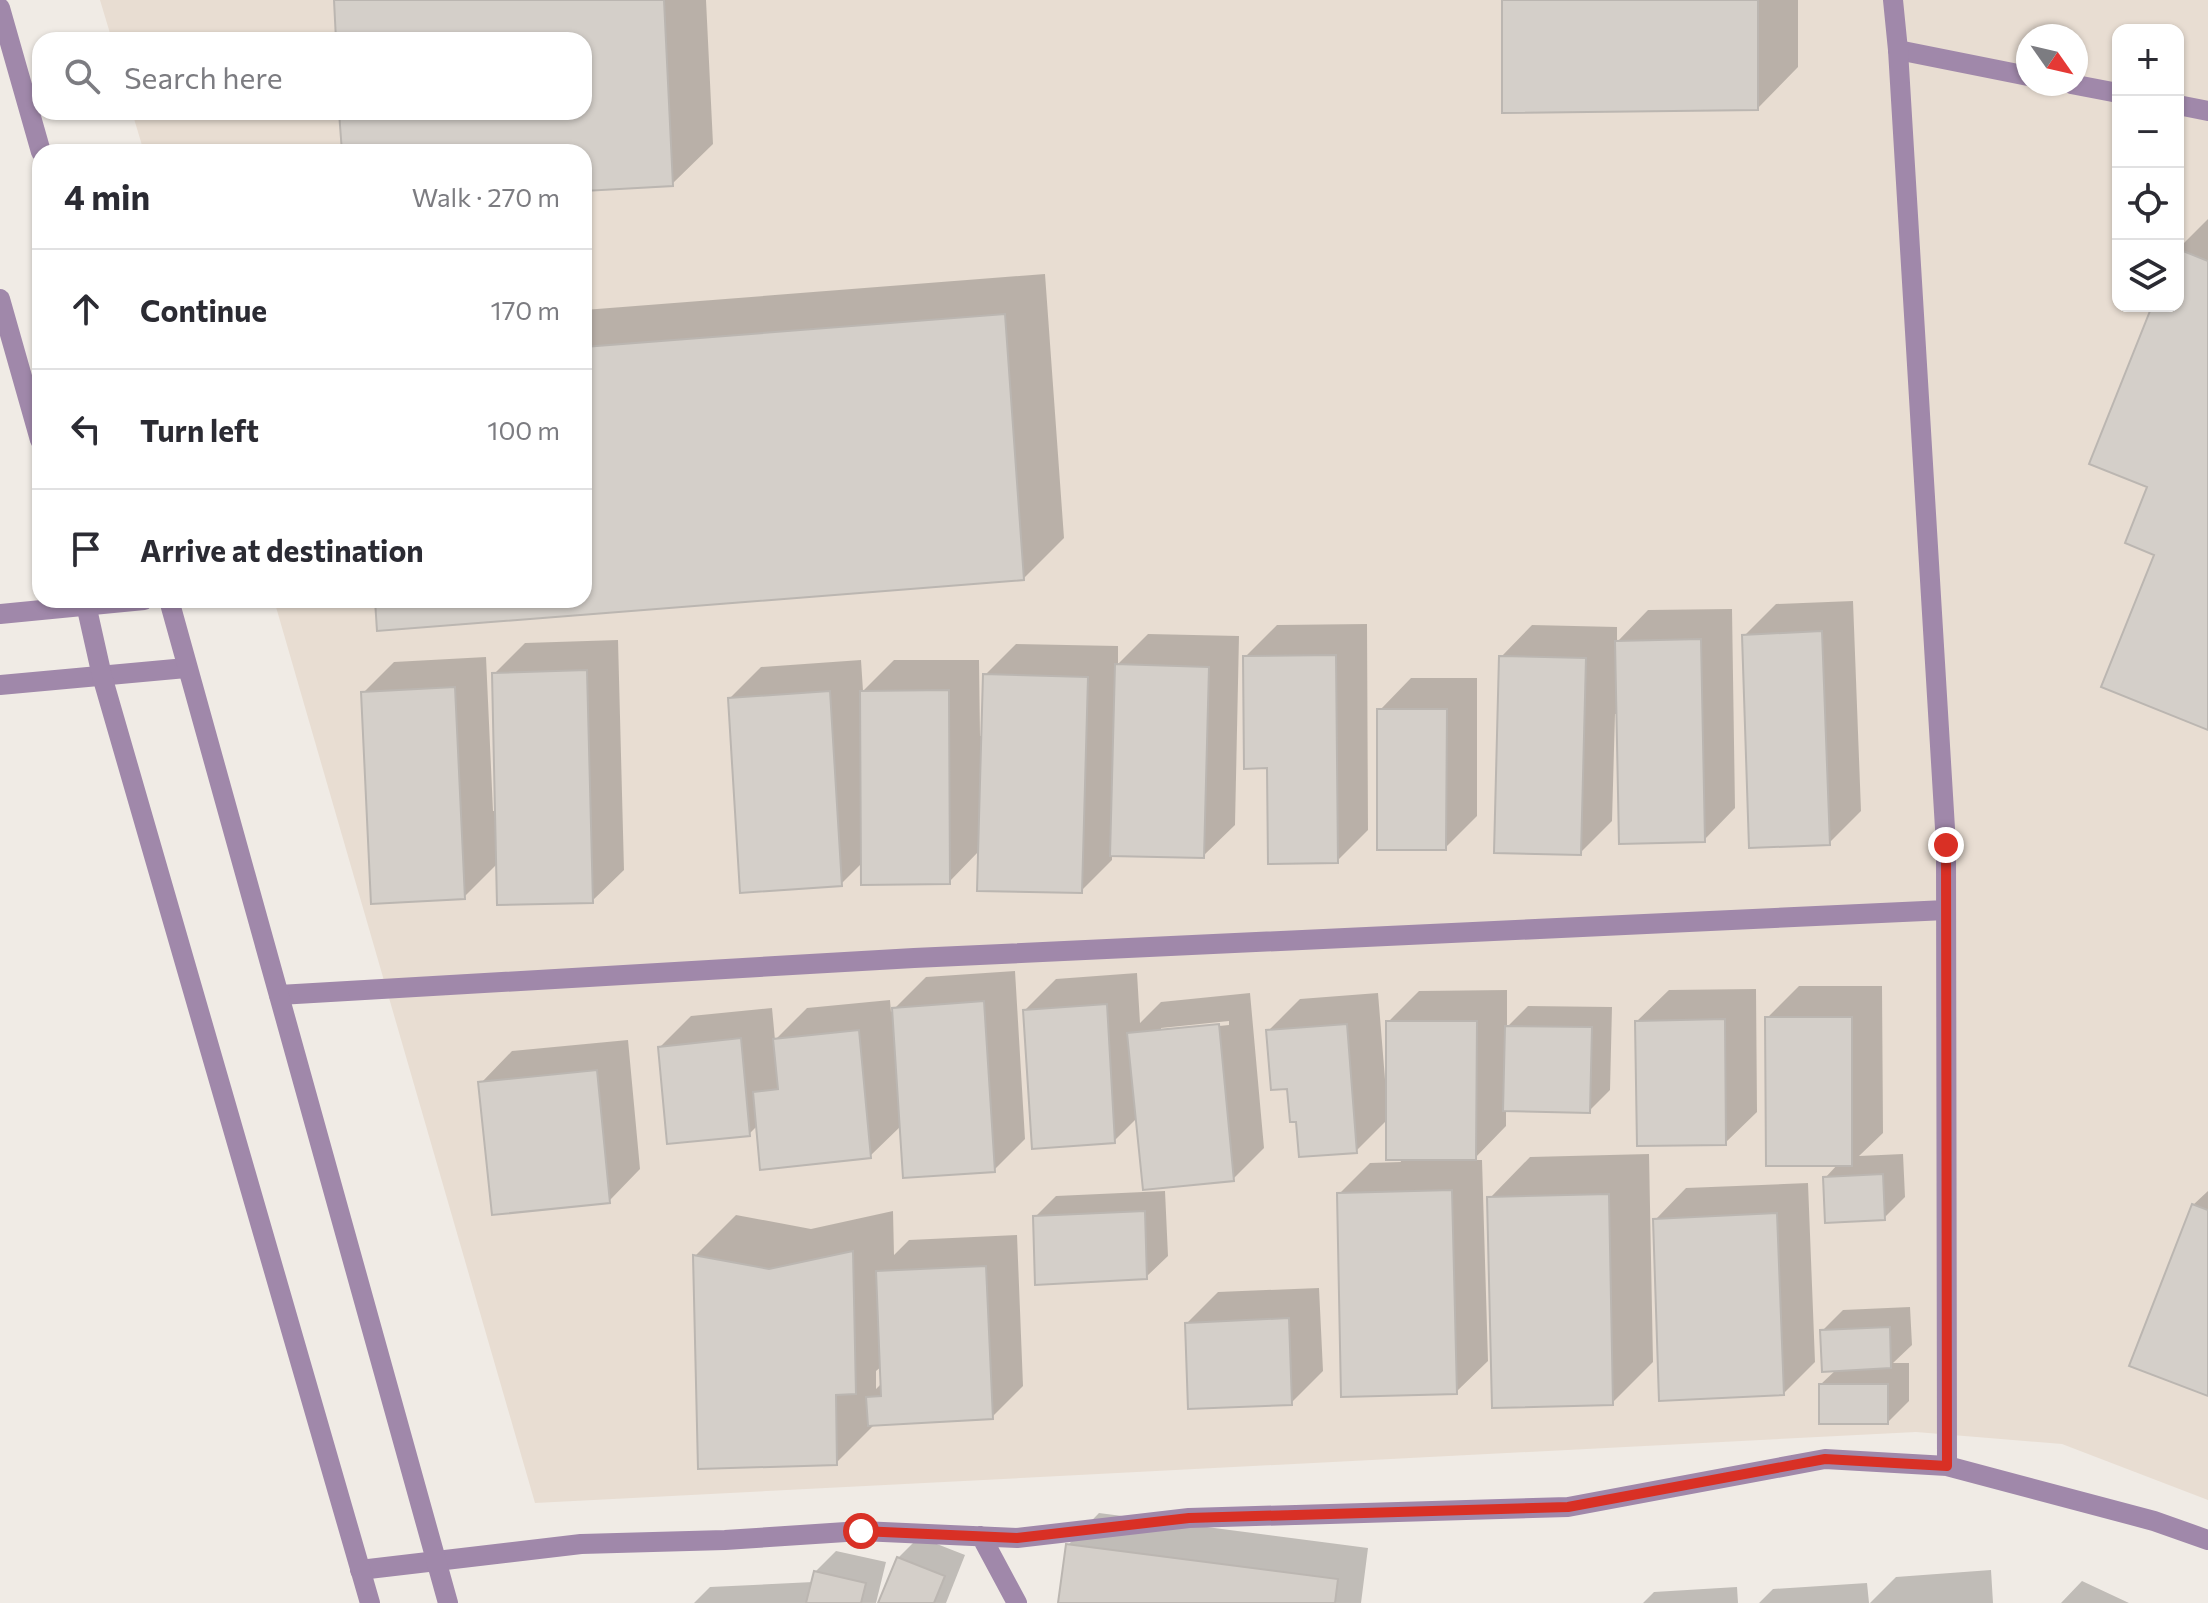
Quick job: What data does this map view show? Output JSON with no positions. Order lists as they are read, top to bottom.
{
  "north": "bottom right",
  "page": {
    "map_buttons": ["+", "−"],
    "search": "Search here",
    "heading": ["4 min", "Walk · 270 m"],
    "list": [
      ["Continue", "170 m"],
      ["Turn left", "100 m"],
      "Arrive at destination"
    ]
  }
}
